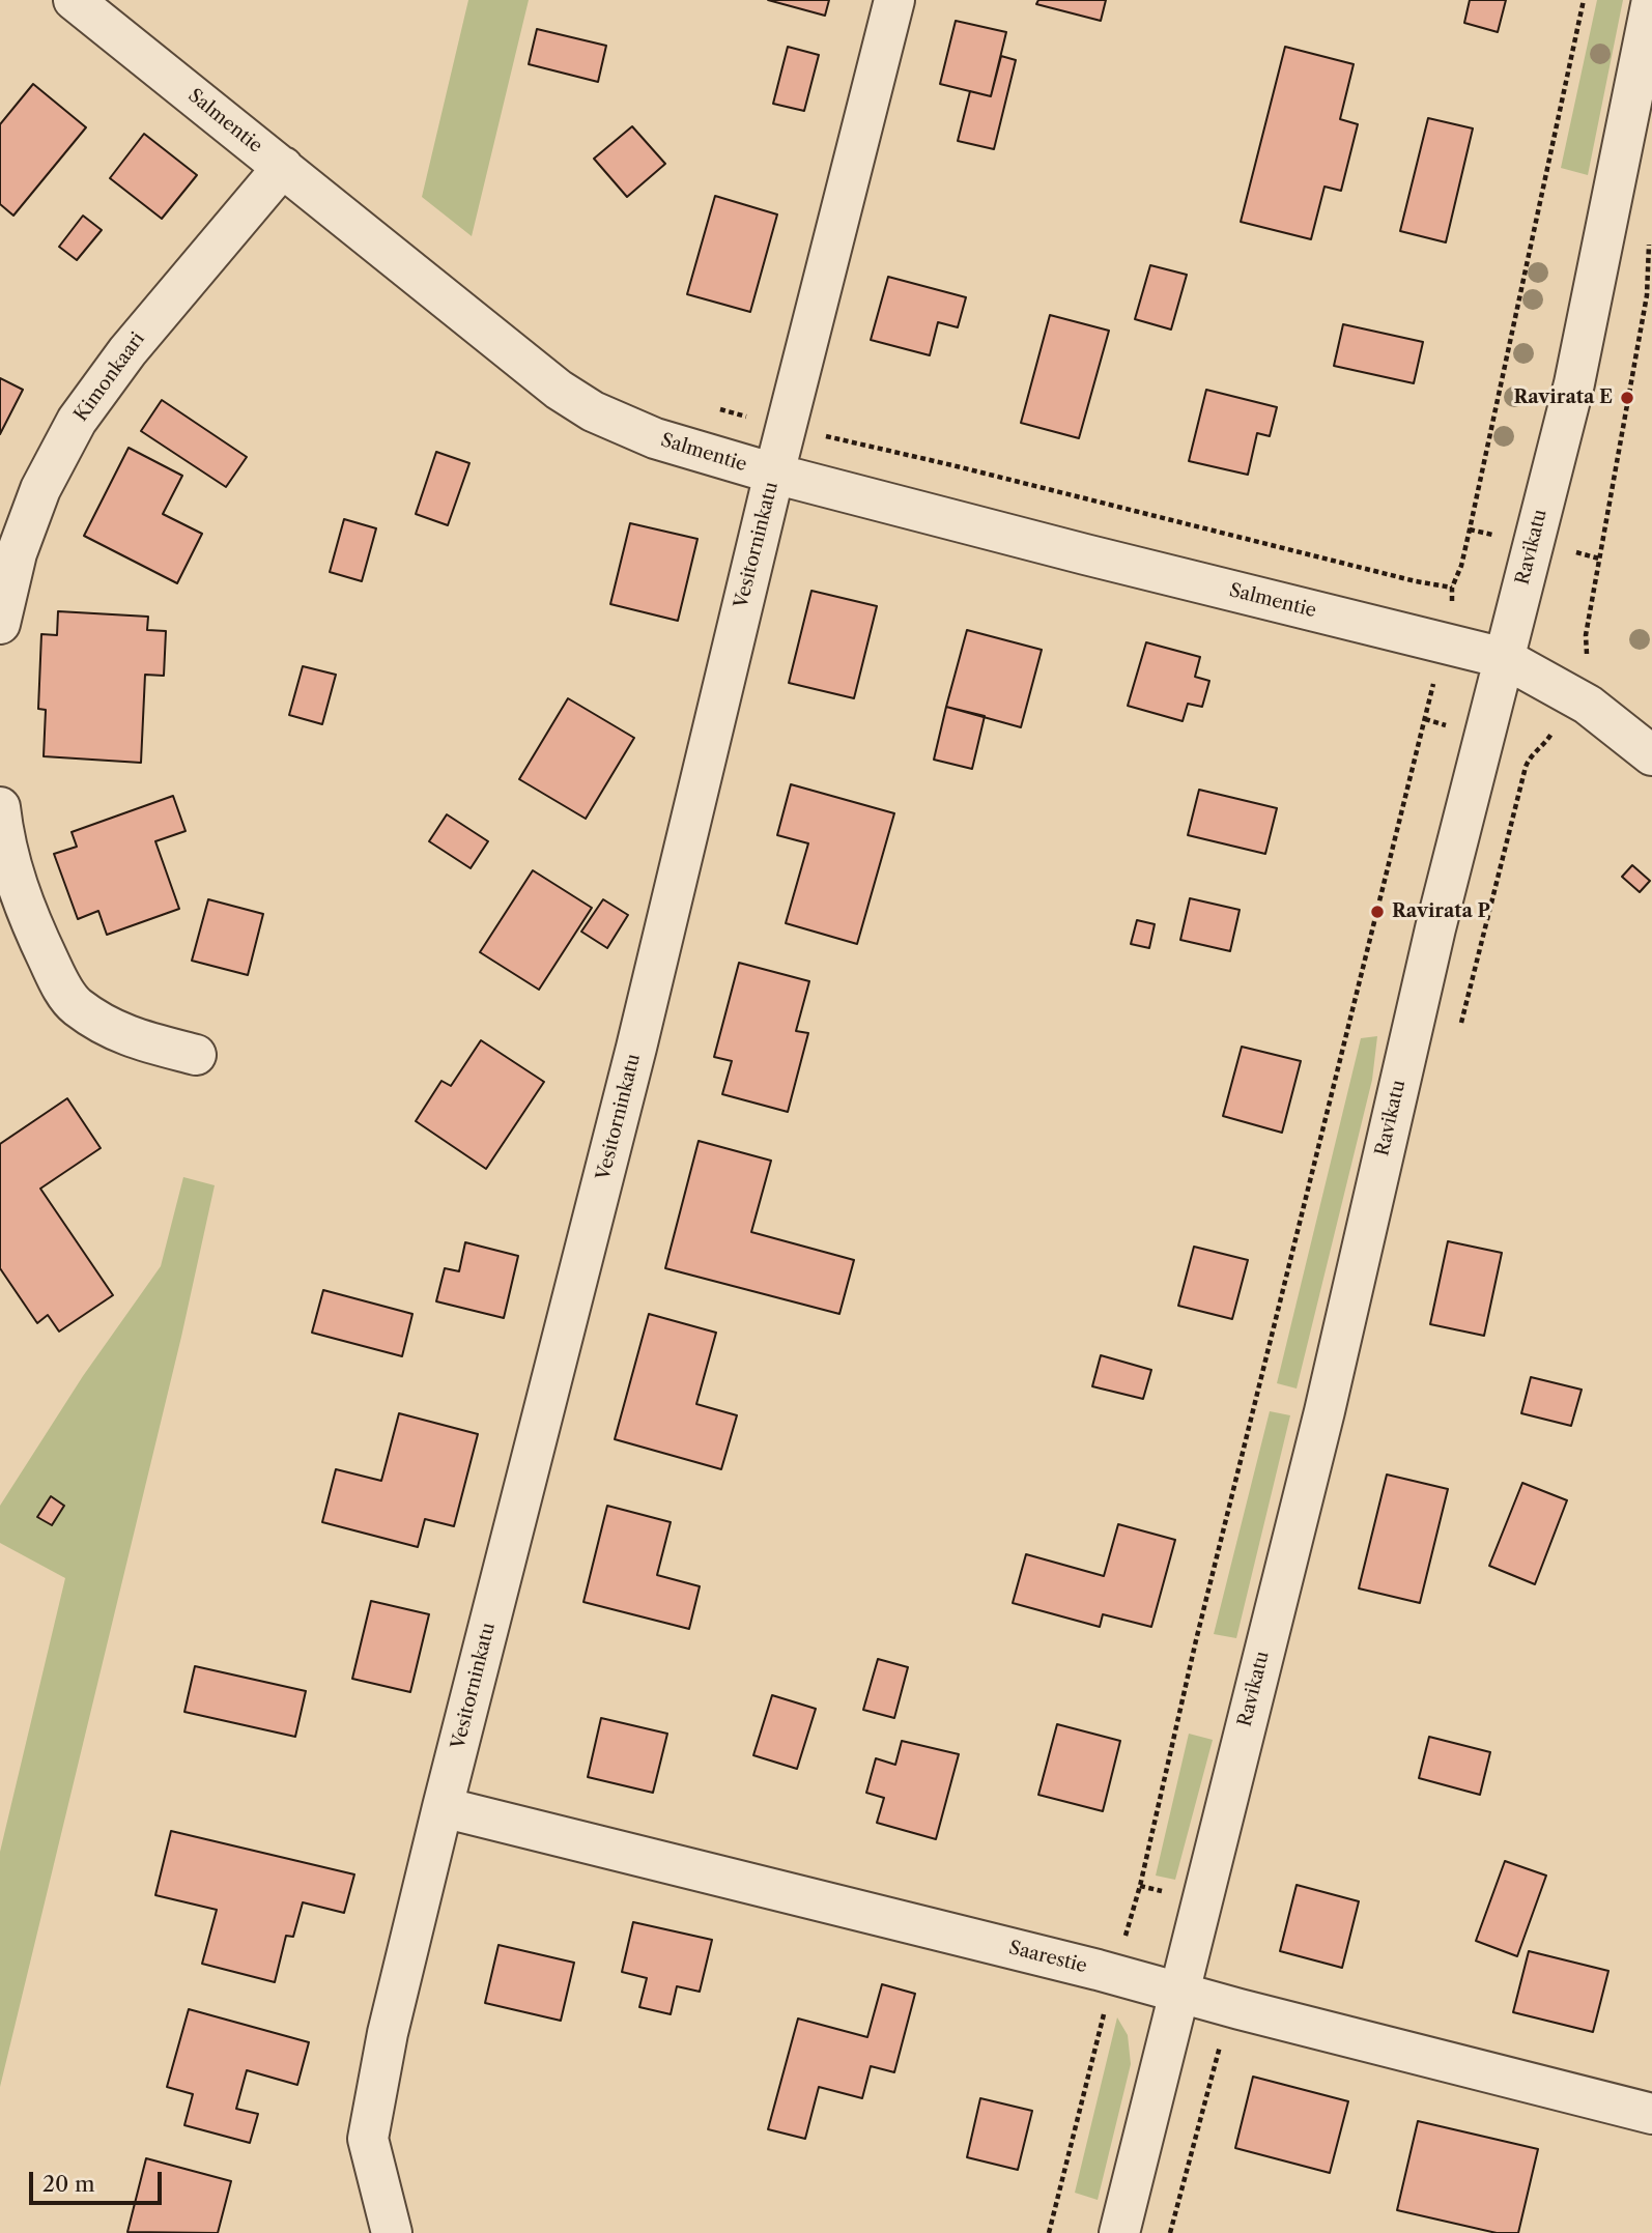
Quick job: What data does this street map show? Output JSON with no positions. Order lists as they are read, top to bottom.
{
  "streets": {
    "street": [
      "Salmentie",
      "Kimonkaari",
      "Vesitorninkatu",
      "Ravikatu",
      "Saarestie"
    ]
  },
  "crossings": [
    ["Salmentie", "Kimonkaari"],
    ["Salmentie", "Vesitorninkatu"],
    ["Salmentie", "Ravikatu"],
    ["Vesitorninkatu", "Saarestie"],
    ["Ravikatu", "Saarestie"]
  ],
  "places": ["Ravirata E", "Ravirata P"],
  "scale_bar": "20 m"
}
